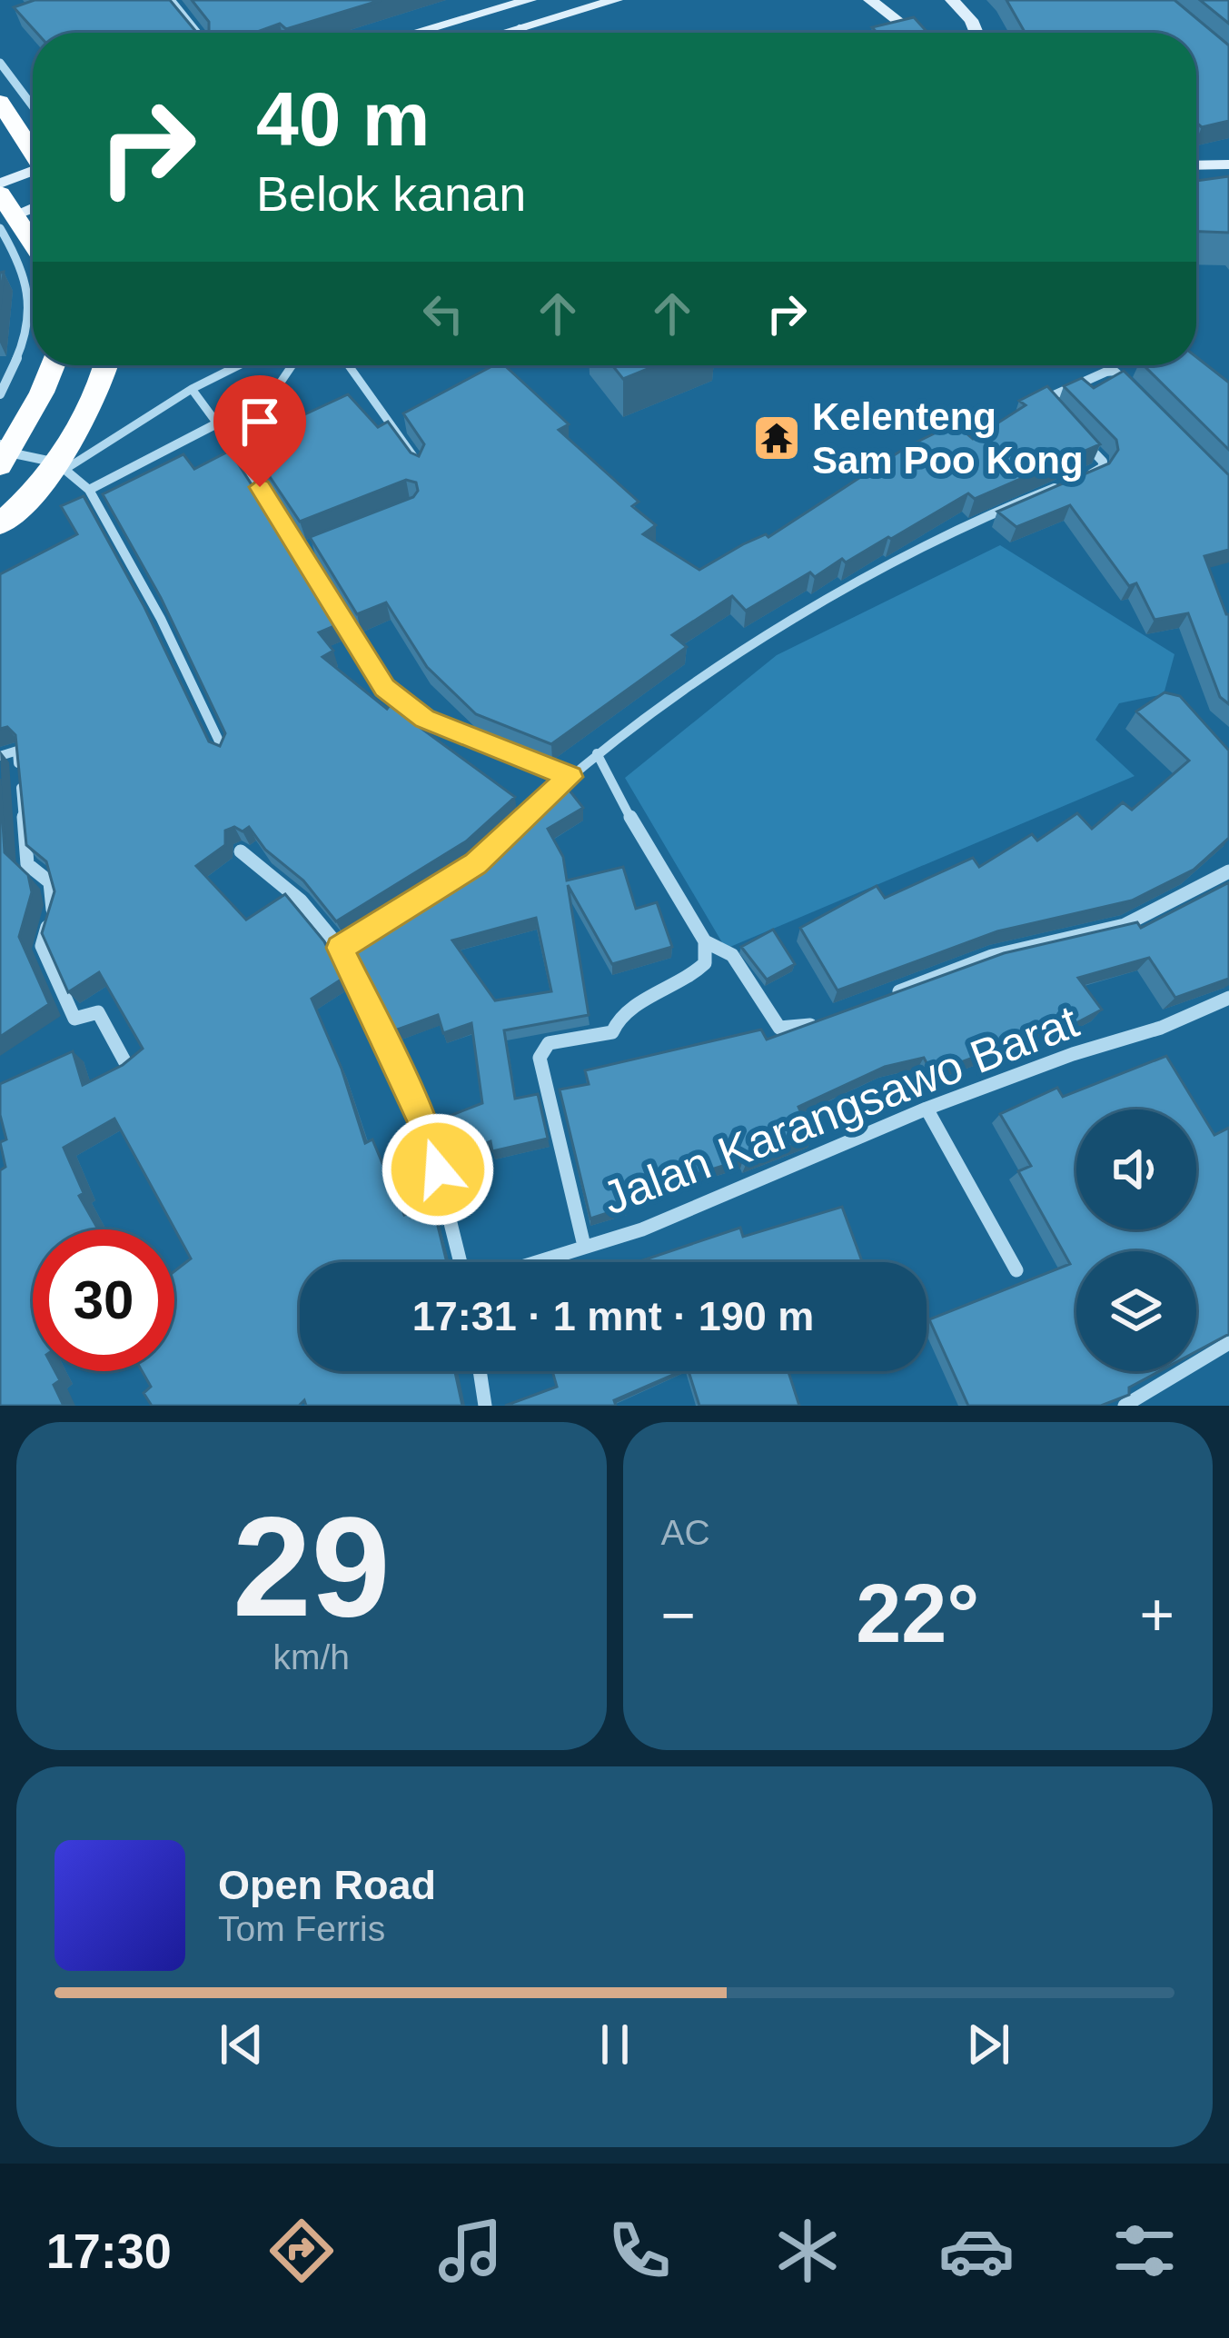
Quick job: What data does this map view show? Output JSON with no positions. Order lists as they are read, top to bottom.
{
  "streets": {
    "street": ["Jalan Karangsawo Barat"]
  },
  "places": {
    "temple": ["Kelenteng Sam Poo Kong"]
  },
  "page": {
    "turn": ["40 m", "Belok kanan"],
    "limit": "30",
    "trip": "17:31 · 1 mnt · 190 m",
    "tile": [
      ["29", "km/h"],
      "AC"
    ],
    "heat": ["−", "22°", "+"],
    "song": ["Open Road", "Tom Ferris"],
    "tabs": "17:30"
  }
}
